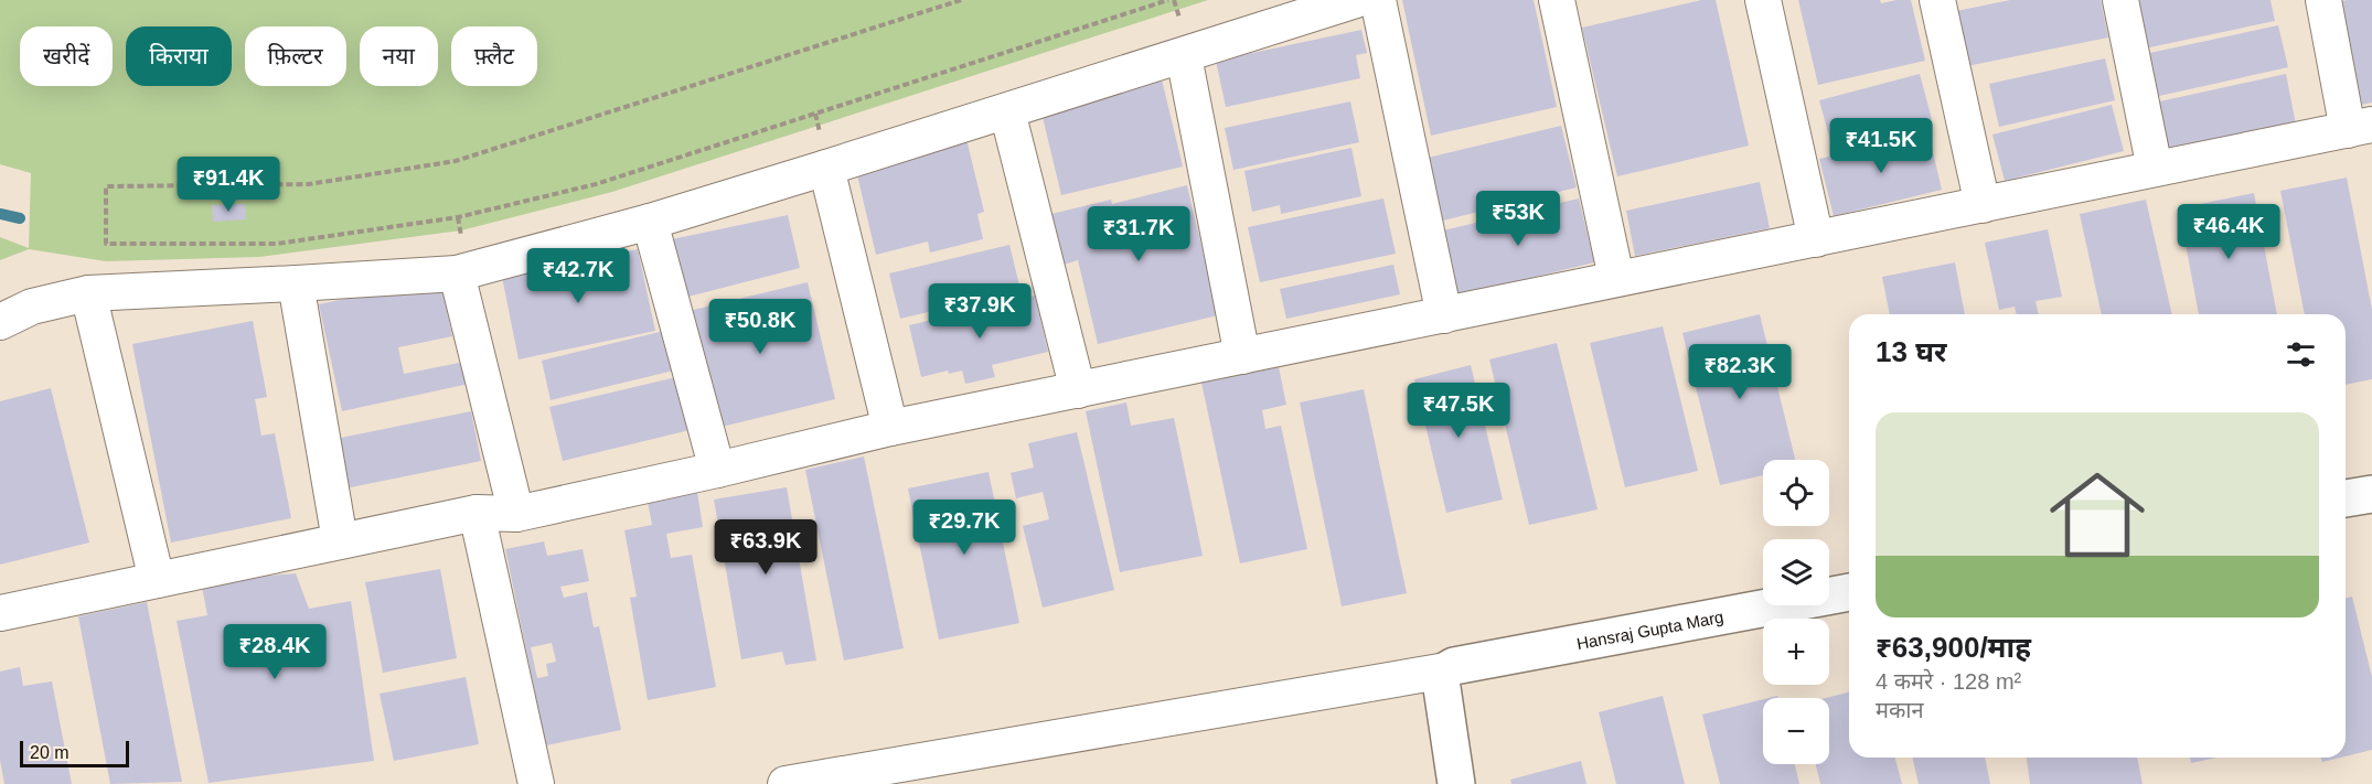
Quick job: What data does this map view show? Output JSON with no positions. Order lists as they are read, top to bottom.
{
  "streets": {
    "street": ["Hansraj Gupta Marg"]
  },
  "scale_bar": "20 m",
  "page": {
    "chip": [
      "खरीदें",
      "किराया",
      "फ़िल्टर",
      "नया",
      "फ़्लैट"
    ],
    "price": [
      "₹41.5K",
      "₹91.4K",
      "₹53K",
      "₹46.4K",
      "₹31.7K",
      "₹42.7K",
      "₹37.9K",
      "₹50.8K",
      "₹82.3K",
      "₹47.5K",
      "₹29.7K",
      "₹63.9K",
      "₹28.4K"
    ],
    "heading": "13 घर",
    "list": [
      {
        "name": "₹63,900/माह",
        "note": "4 कमरे · 128 m² · मकान"
      }
    ],
    "map_buttons": ["+", "−"],
    "scale": "20 m"
  }
}
